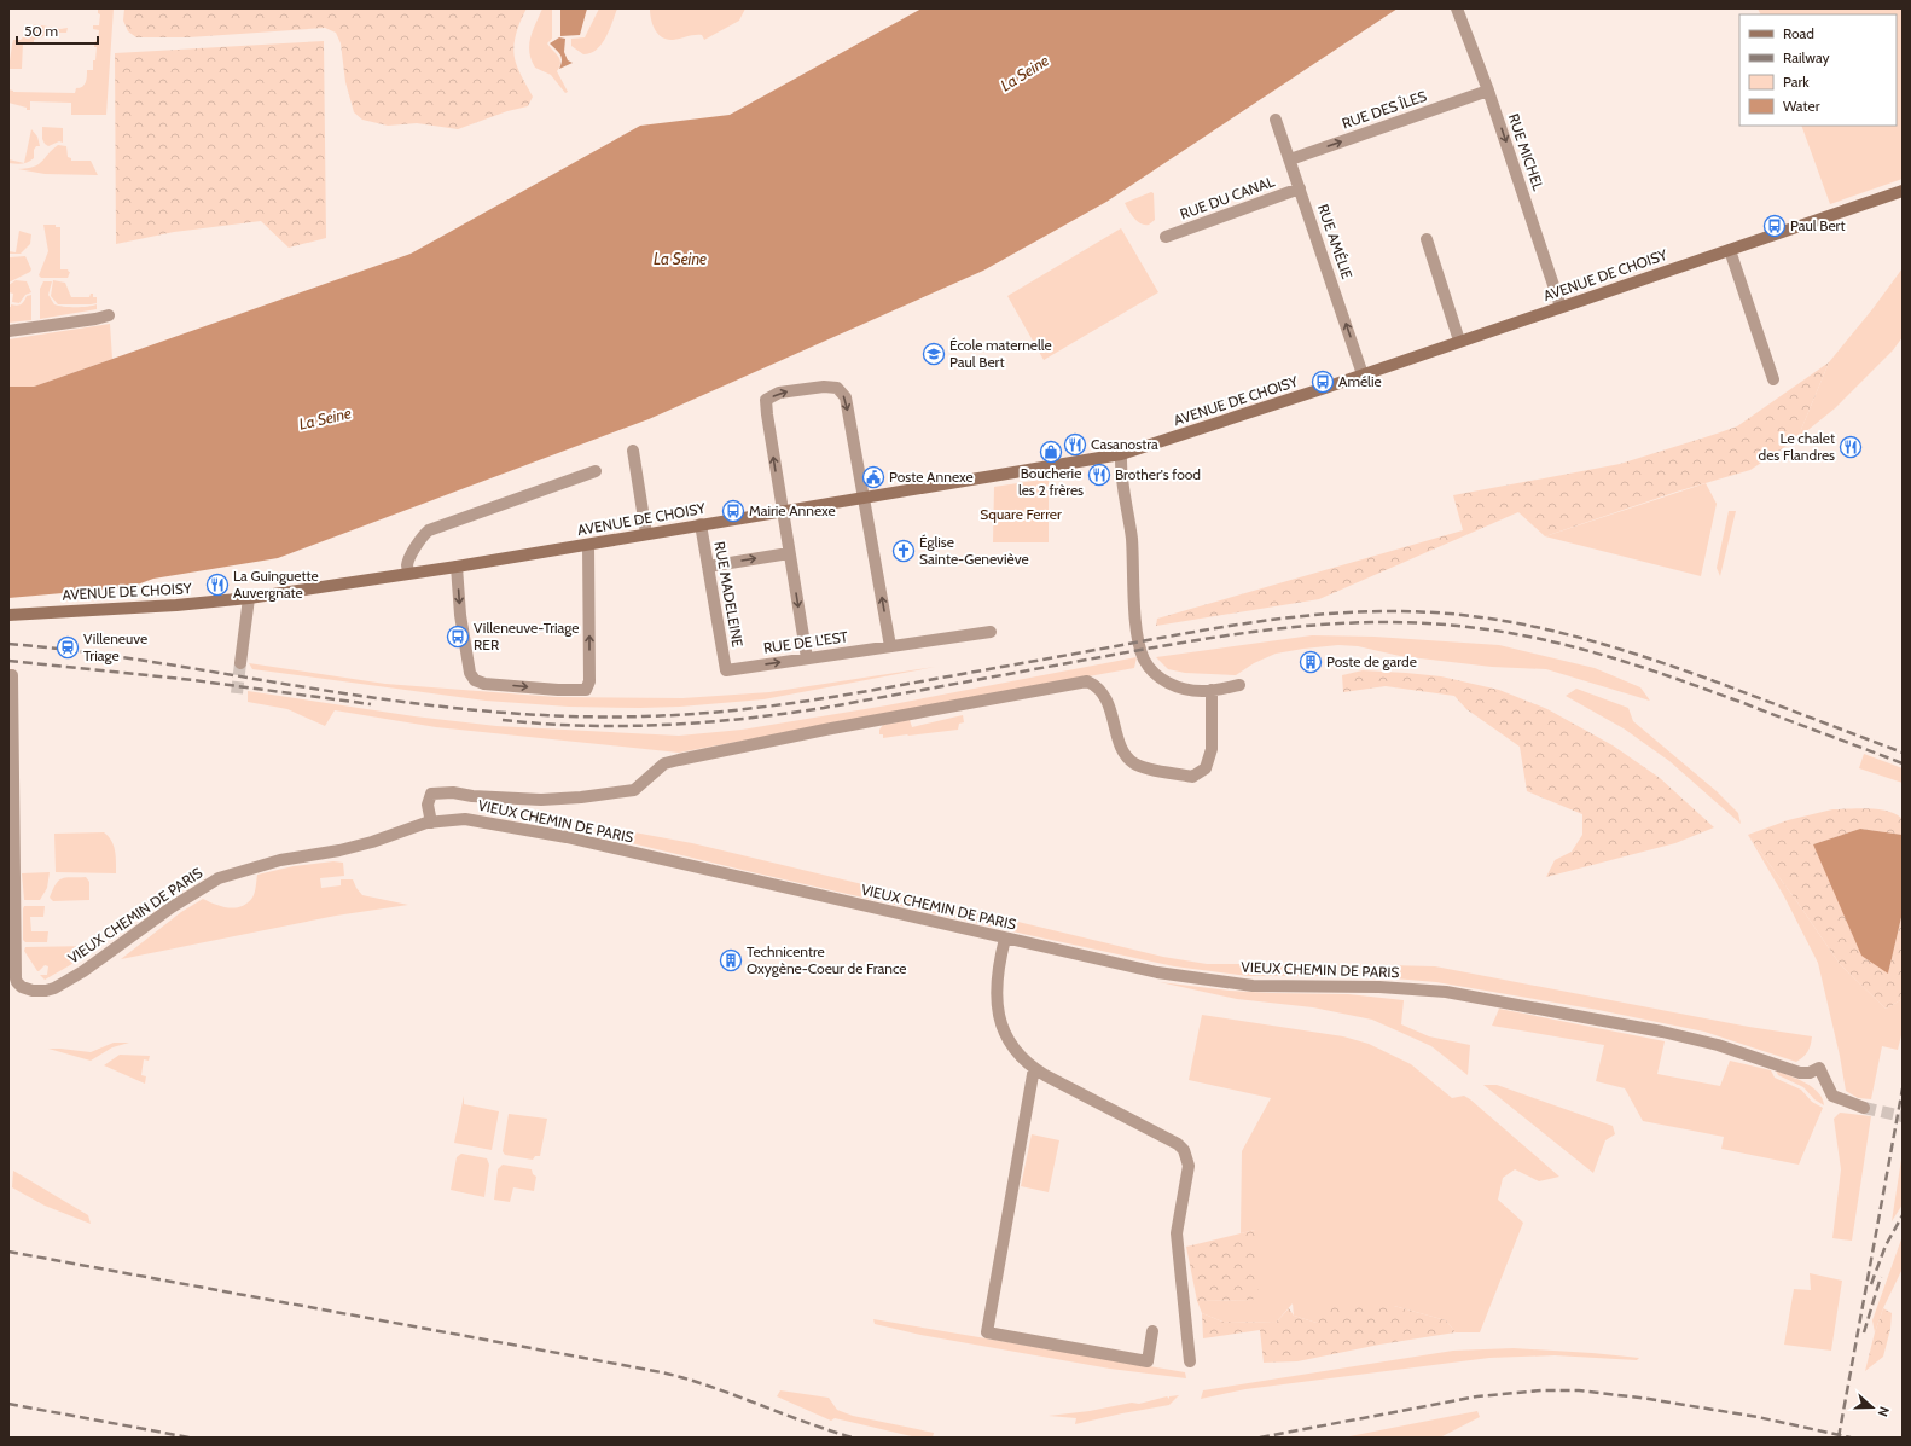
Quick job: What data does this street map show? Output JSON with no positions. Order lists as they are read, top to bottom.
{
  "streets": {
    "main road": ["AVENUE DE CHOISY"],
    "street": [
      "RUE DES ÎLES",
      "RUE MICHEL",
      "RUE DU CANAL",
      "RUE AMÉLIE",
      "RUE MADELEINE",
      "RUE DE L'EST",
      "VIEUX CHEMIN DE PARIS"
    ]
  },
  "crossings": [
    ["RUE DES ÎLES", "RUE MICHEL"],
    ["RUE DES ÎLES", "RUE AMÉLIE"],
    ["RUE MICHEL", "AVENUE DE CHOISY"],
    ["RUE DU CANAL", "RUE AMÉLIE"],
    ["RUE AMÉLIE", "AVENUE DE CHOISY"],
    ["AVENUE DE CHOISY", "RUE MADELEINE"],
    ["RUE MADELEINE", "RUE DE L'EST"]
  ],
  "one_way": ["RUE DES ÎLES"],
  "water": ["La Seine"],
  "parks": ["Square Ferrer"],
  "places": {
    "bus stop": [
      "Paul Bert",
      "Amélie",
      "Mairie Annexe",
      "Villeneuve-Triage RER"
    ],
    "school or university": ["École maternelle Paul Bert"],
    "restaurant": [
      "Casanostra",
      "Le chalet des Flandres",
      "Brother's food",
      "La Guinguette Auvergnate"
    ],
    "shop": ["Boucherie les 2 frères"],
    "public building": ["Poste Annexe"],
    "church": ["Église Sainte-Geneviève"],
    "station": ["Villeneuve Triage"],
    "building": ["Poste de garde", "Technicentre Oxygène-Coeur de France"]
  },
  "legend": [
    "Road",
    "Railway",
    "Park",
    "Water"
  ],
  "scale_bar": "50 m",
  "north": "right"
}
